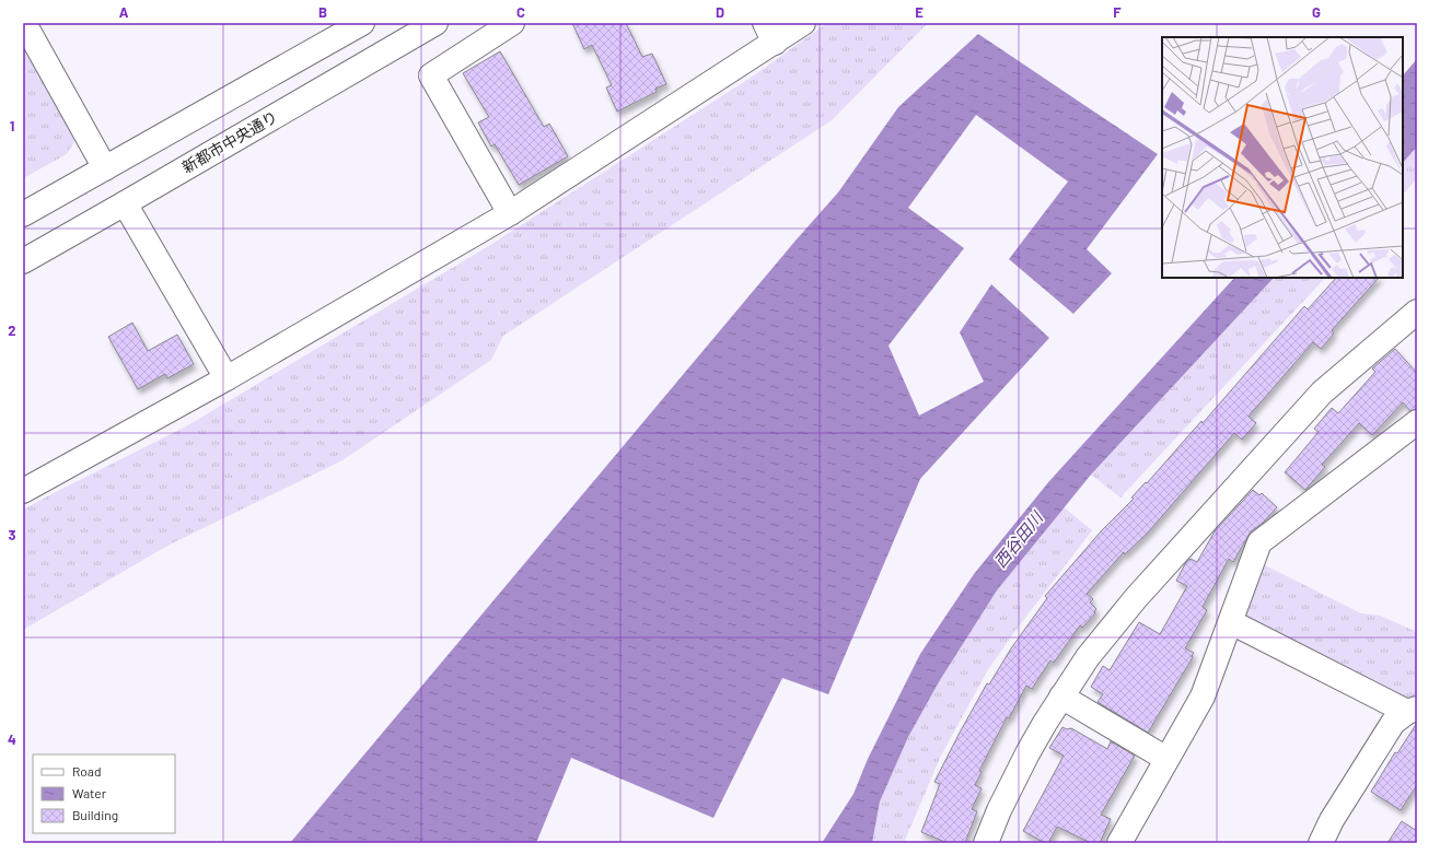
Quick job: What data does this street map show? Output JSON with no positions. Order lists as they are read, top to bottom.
{
  "streets": {
    "main road": ["新都市中央通り"]
  },
  "water": ["西谷田川"],
  "legend": ["Road", "Water", "Building"],
  "grid": {
    "columns": [
      "A",
      "B",
      "C",
      "D",
      "E",
      "F",
      "G"
    ],
    "rows": [
      "1",
      "2",
      "3",
      "4"
    ]
  }
}
